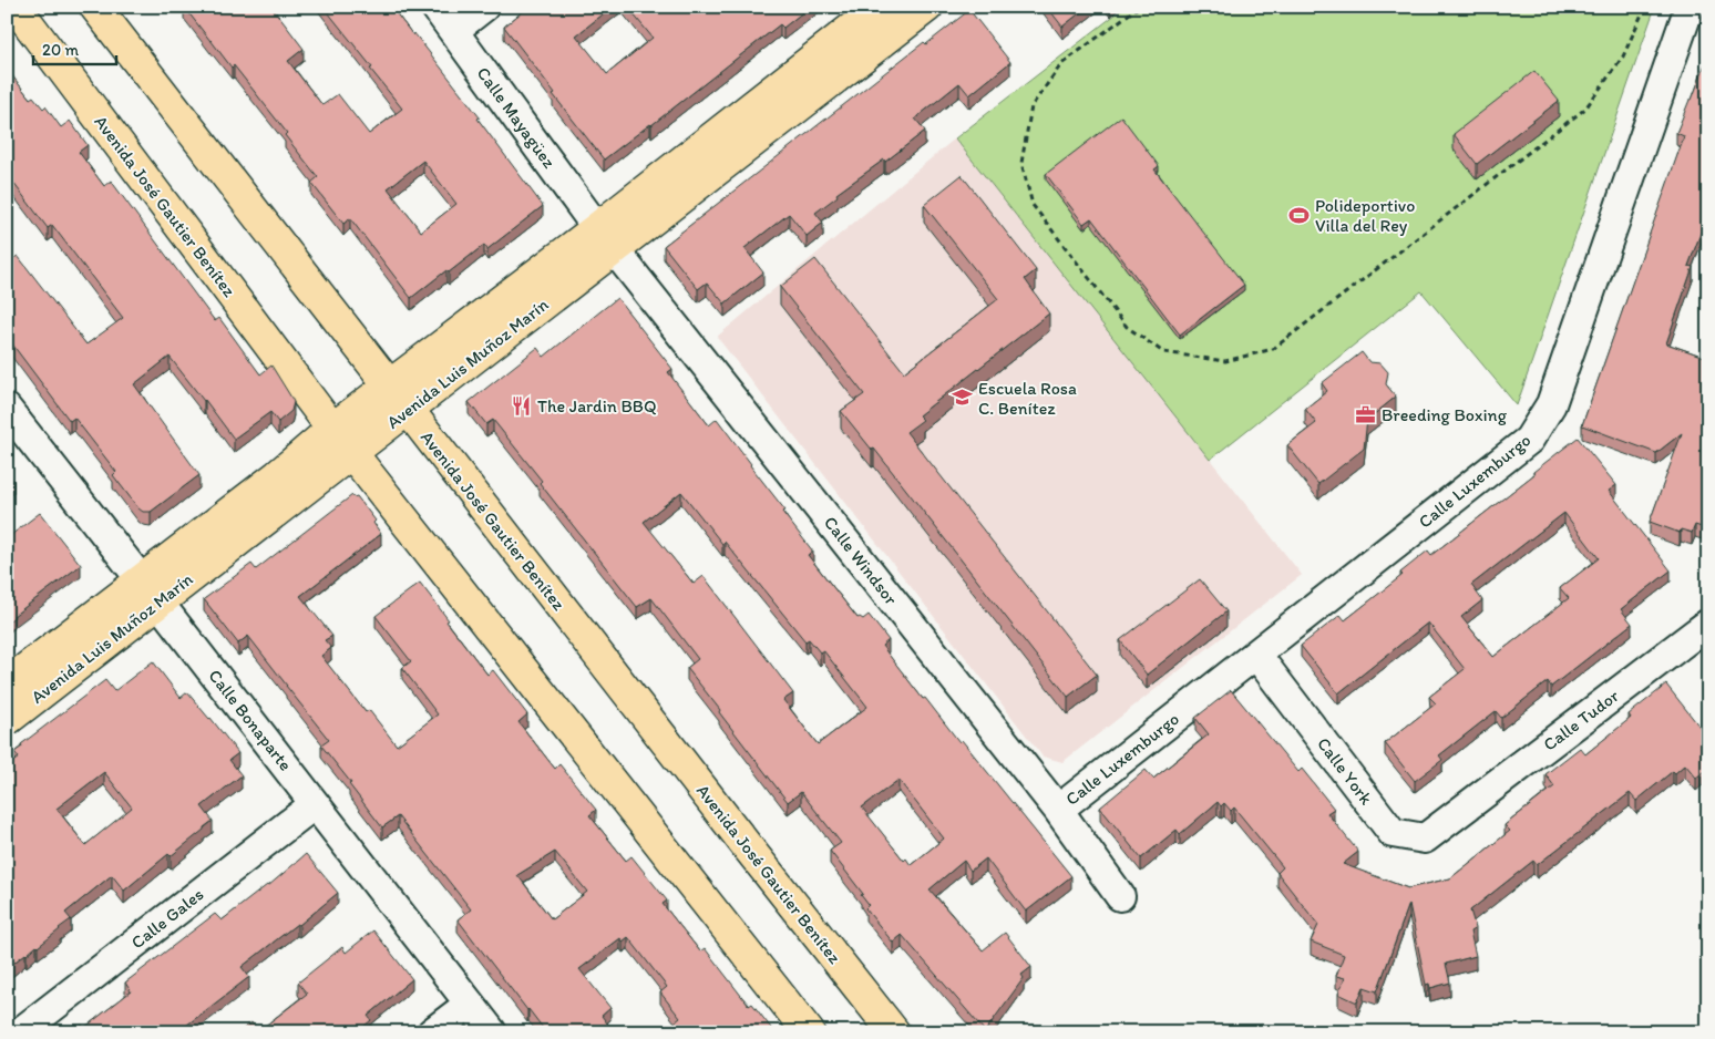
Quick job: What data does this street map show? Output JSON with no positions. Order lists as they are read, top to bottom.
{
  "streets": {
    "main road": ["Avenida José Gautier Benítez", "Avenida Luis Muñoz Marín"],
    "street": [
      "Calle Mayagüez",
      "Calle Luxemburgo",
      "Calle Windsor",
      "Calle Bonaparte",
      "Calle Tudor",
      "Calle York",
      "Calle Gales"
    ]
  },
  "crossings": [
    ["Calle Mayagüez", "Avenida Luis Muñoz Marín"],
    ["Calle Mayagüez", "Calle Windsor"],
    ["Avenida José Gautier Benítez", "Avenida Luis Muñoz Marín"],
    ["Avenida Luis Muñoz Marín", "Calle Windsor"],
    ["Avenida Luis Muñoz Marín", "Calle Bonaparte"],
    ["Calle Luxemburgo", "Calle Windsor"],
    ["Calle Luxemburgo", "Calle York"],
    ["Calle Bonaparte", "Calle Gales"],
    ["Calle Tudor", "Calle York"]
  ],
  "places": {
    "sports": ["Polideportivo Villa del Rey"],
    "school or university": ["Escuela Rosa C. Benítez"],
    "restaurant": ["The Jardin BBQ"],
    "office": ["Breeding Boxing"]
  },
  "scale_bar": "20 m"
}
